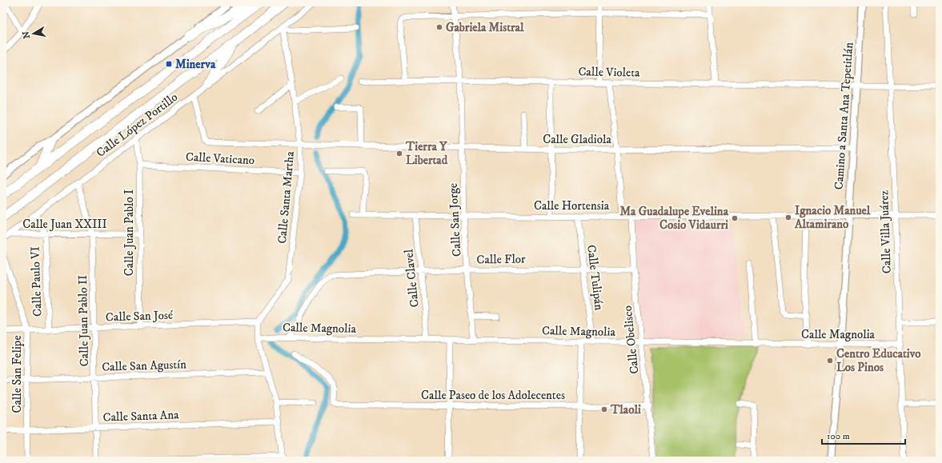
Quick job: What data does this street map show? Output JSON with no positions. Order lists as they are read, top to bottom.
{
  "streets": {
    "street": [
      "Calle Violeta",
      "Camino a Santa Ana Tepetitlán",
      "Calle López Portillo",
      "Calle Gladiola",
      "Calle Vaticano",
      "Calle Santa Martha",
      "Calle Hortensia",
      "Calle San Jorge",
      "Calle Juan XXIII",
      "Calle Villa Juárez",
      "Calle Juan Pablo I",
      "Calle Flor",
      "Calle Tulipán",
      "Calle Clavel",
      "Calle Paulo VI",
      "Calle San José",
      "Calle Juan Pablo II",
      "Calle Magnolia",
      "Calle Obelisco",
      "Calle San Agustín",
      "Calle San Felipe",
      "Calle Paseo de los Adolecentes",
      "Calle Santa Ana"
    ]
  },
  "crossings": [
    ["Calle Violeta", "Camino a Santa Ana Tepetitlán"],
    ["Calle Violeta", "Calle San Jorge"],
    ["Calle Violeta", "Calle Villa Juárez"],
    ["Camino a Santa Ana Tepetitlán", "Calle Gladiola"],
    ["Camino a Santa Ana Tepetitlán", "Calle Hortensia"],
    ["Camino a Santa Ana Tepetitlán", "Calle Magnolia"],
    ["Calle López Portillo", "Calle Gladiola"],
    ["Calle López Portillo", "Calle Santa Martha"],
    ["Calle López Portillo", "Calle Juan XXIII"],
    ["Calle López Portillo", "Calle Juan Pablo I"],
    ["Calle López Portillo", "Calle Paulo VI"],
    ["Calle López Portillo", "Calle Juan Pablo II"],
    ["Calle Gladiola", "Calle Santa Martha"],
    ["Calle Gladiola", "Calle San Jorge"],
    ["Calle Vaticano", "Calle Santa Martha"],
    ["Calle Vaticano", "Calle Juan Pablo I"],
    ["Calle Santa Martha", "Calle San José"],
    ["Calle Hortensia", "Calle San Jorge"],
    ["Calle Hortensia", "Calle Villa Juárez"],
    ["Calle Hortensia", "Calle Tulipán"],
    ["Calle Hortensia", "Calle Clavel"],
    ["Calle Hortensia", "Calle Obelisco"],
    ["Calle San Jorge", "Calle Flor"],
    ["Calle San Jorge", "Calle Magnolia"],
    ["Calle Juan XXIII", "Calle Juan Pablo I"],
    ["Calle Juan XXIII", "Calle Paulo VI"],
    ["Calle Juan XXIII", "Calle Juan Pablo II"],
    ["Calle Villa Juárez", "Calle Magnolia"],
    ["Calle Juan Pablo I", "Calle San José"],
    ["Calle Flor", "Calle Tulipán"],
    ["Calle Flor", "Calle Clavel"],
    ["Calle Flor", "Calle Magnolia"],
    ["Calle Flor", "Calle Obelisco"],
    ["Calle Tulipán", "Calle Magnolia"],
    ["Calle Clavel", "Calle Magnolia"],
    ["Calle Paulo VI", "Calle San José"],
    ["Calle San José", "Calle Juan Pablo II"],
    ["Calle San José", "Calle San Felipe"],
    ["Calle Juan Pablo II", "Calle San Agustín"],
    ["Calle Juan Pablo II", "Calle Santa Ana"],
    ["Calle Magnolia", "Calle Obelisco"],
    ["Calle Obelisco", "Calle Paseo de los Adolecentes"],
    ["Calle San Agustín", "Calle San Felipe"],
    ["Calle San Felipe", "Calle Santa Ana"]
  ],
  "places": {
    "other": [
      "Gabriela Mistral",
      "Tierra Y Libertad",
      "Ignacio Manuel Altamirano",
      "Ma Guadalupe Evelina Cosio Vidaurri",
      "Centro Educativo Los Pinos",
      "Tlaoli"
    ],
    "transit": ["Minerva"]
  },
  "scale_bar": "100 m",
  "north": "left"
}
